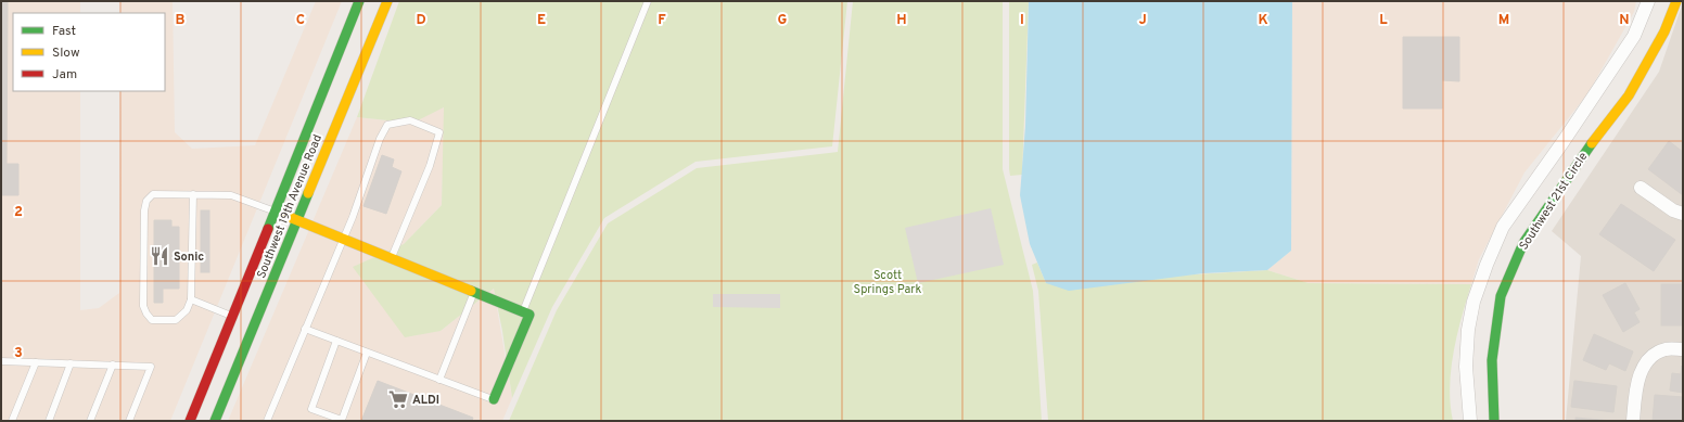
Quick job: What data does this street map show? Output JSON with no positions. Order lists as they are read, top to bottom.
{
  "streets": {
    "main road": ["Southwest 21st Circle", "Southwest 19th Avenue Road"]
  },
  "parks": ["Scott Springs Park"],
  "places": {
    "restaurant": ["Sonic"],
    "supermarket": ["ALDI"]
  },
  "legend": ["Fast", "Slow", "Jam"],
  "grid": {
    "columns": [
      "B",
      "C",
      "D",
      "E",
      "F",
      "G",
      "H",
      "I",
      "J",
      "K",
      "L",
      "M",
      "N"
    ],
    "rows": ["2", "3"]
  }
}
